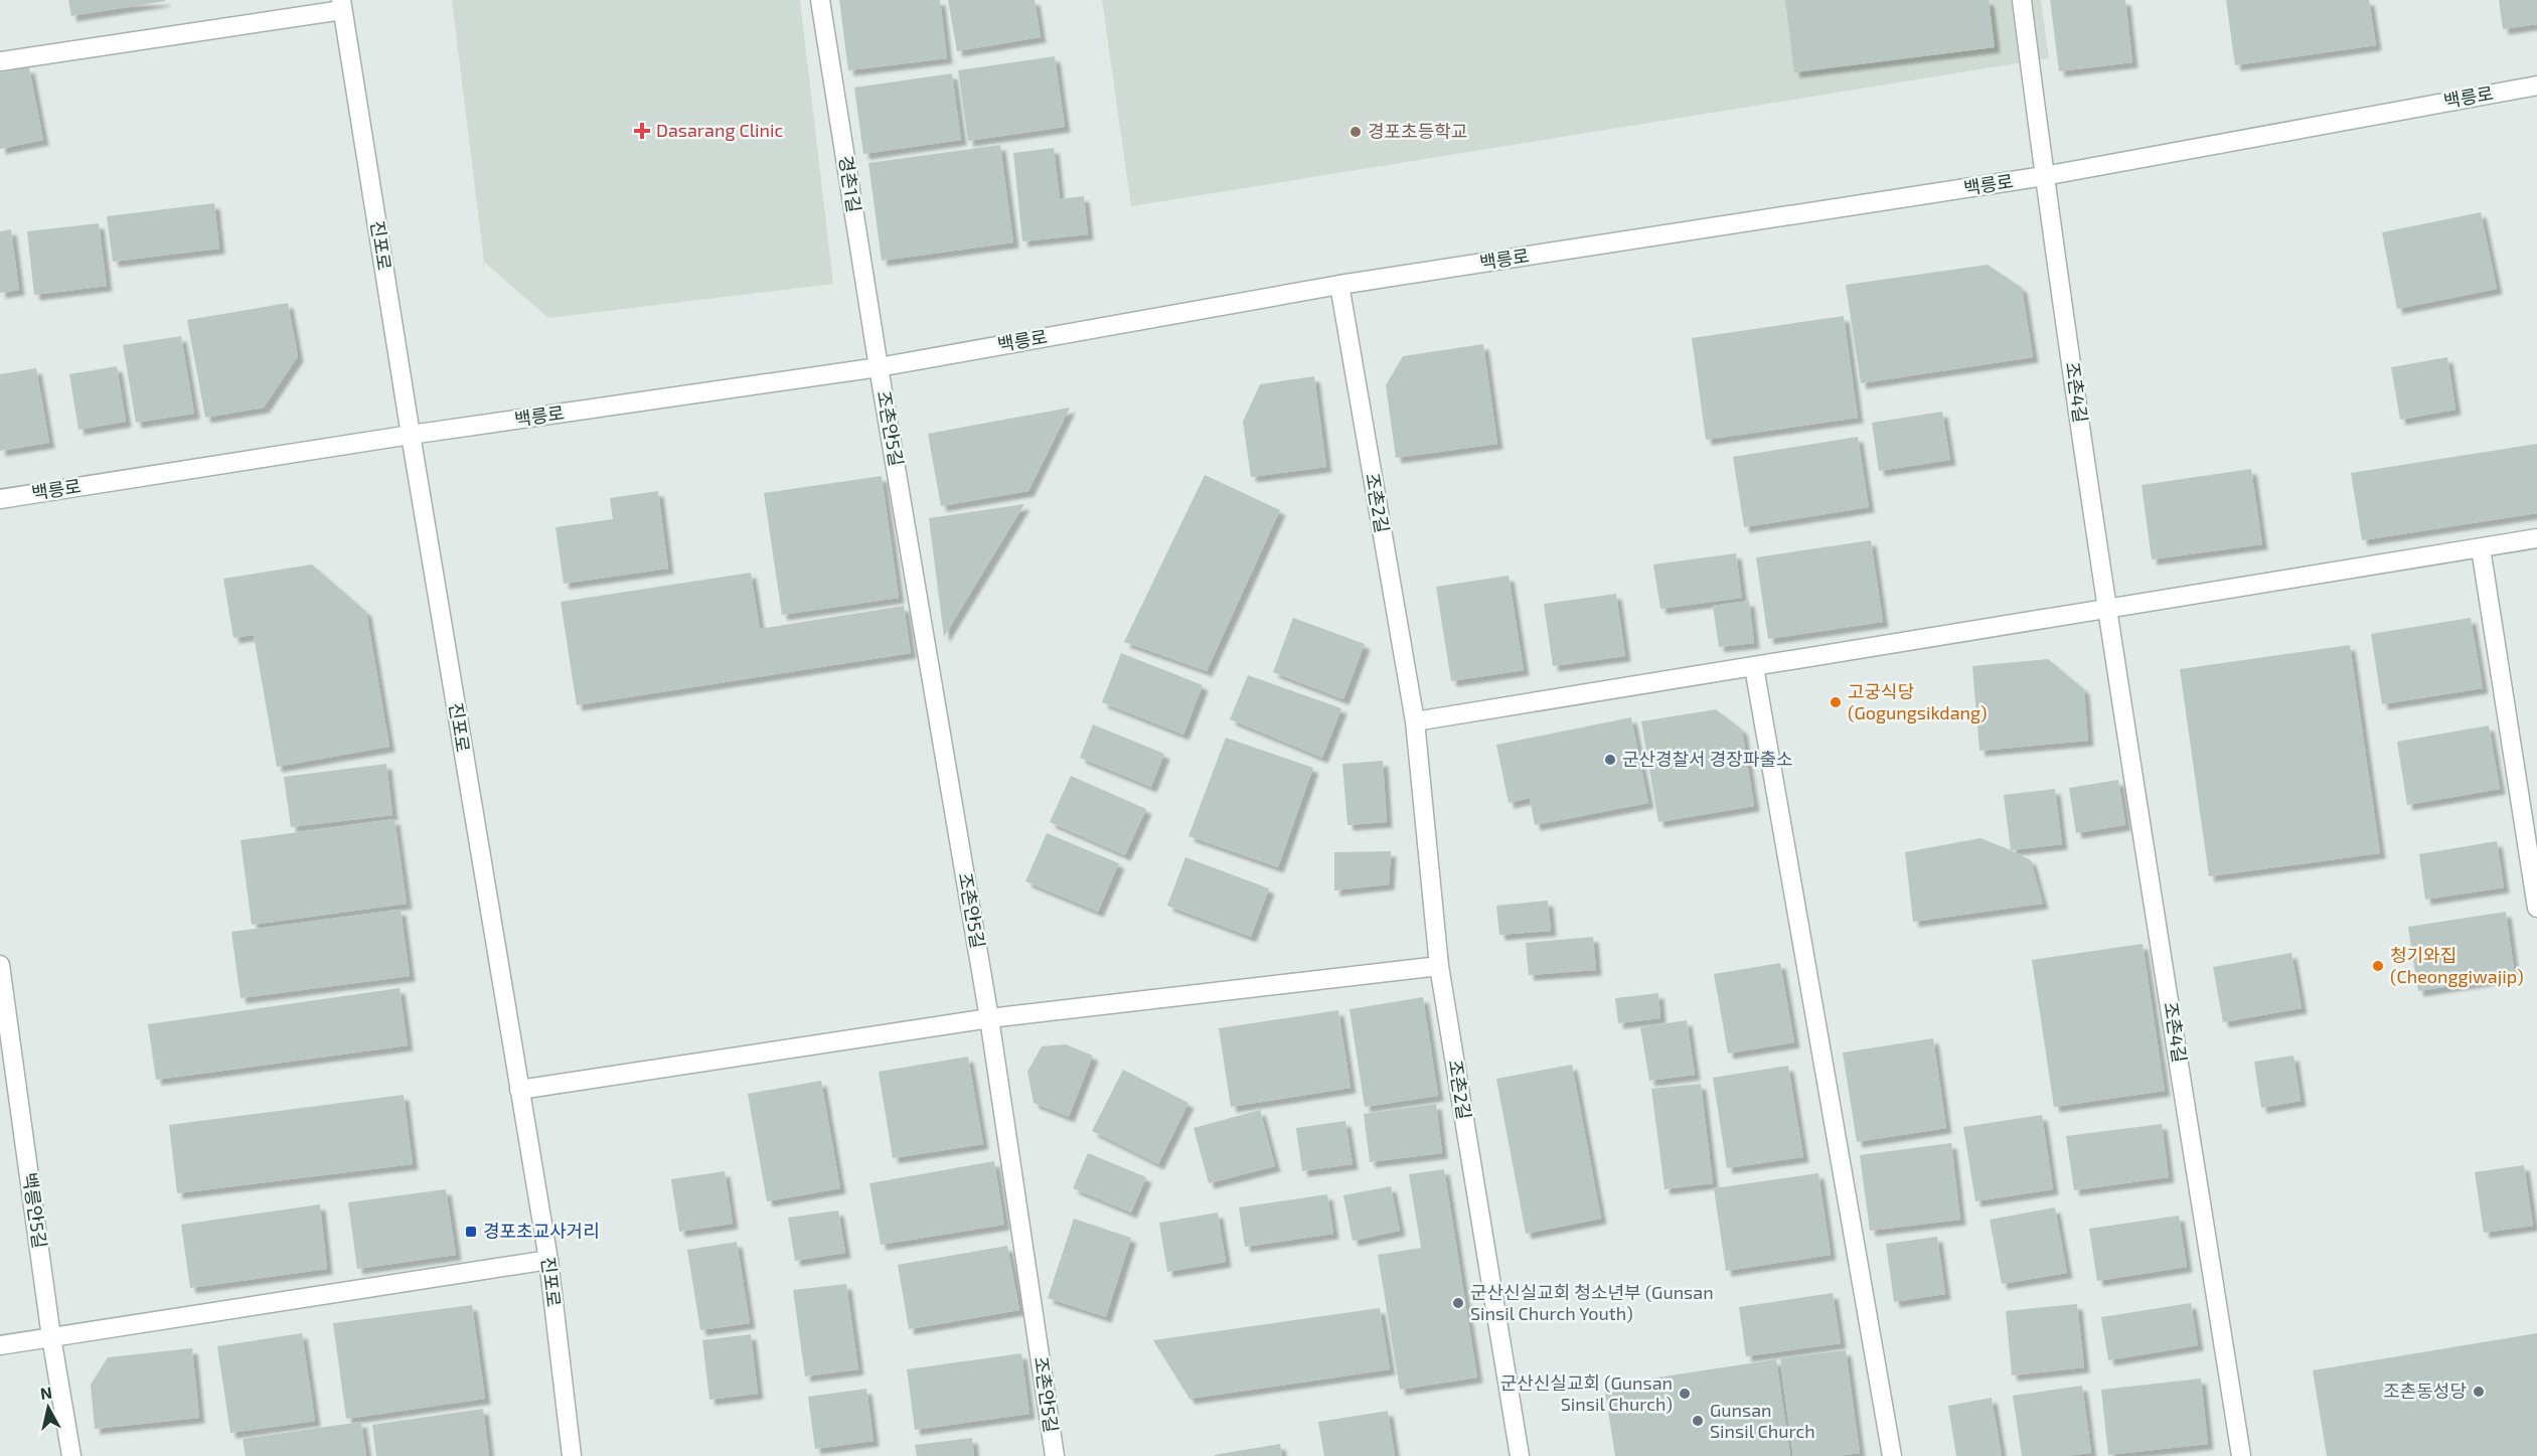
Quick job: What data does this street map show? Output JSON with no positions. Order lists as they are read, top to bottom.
{
  "streets": {
    "street": [
      "백릉로",
      "경촌1길",
      "진포로",
      "조촌4길",
      "조촌안5길",
      "조촌2길",
      "백릉안5길"
    ]
  },
  "crossings": [
    ["백릉로", "경촌1길"],
    ["백릉로", "진포로"],
    ["백릉로", "조촌4길"],
    ["백릉로", "조촌안5길"],
    ["백릉로", "조촌2길"],
    ["경촌1길", "조촌안5길"]
  ],
  "places": {
    "health": ["Dasarang Clinic"],
    "other": [
      "경포초등학교",
      "고궁식당 (Gogungsikdang)",
      "군산경찰서 경장파출소",
      "청기와집 (Cheonggiwajip)",
      "군산신실교회 청소년부 (Gunsan Sinsil Church Youth)",
      "조촌동성당",
      "군산신실교회 (Gunsan Sinsil Church)",
      "Gunsan Sinsil Church"
    ],
    "transit": ["경포초교사거리"]
  },
  "north": "top"
}
